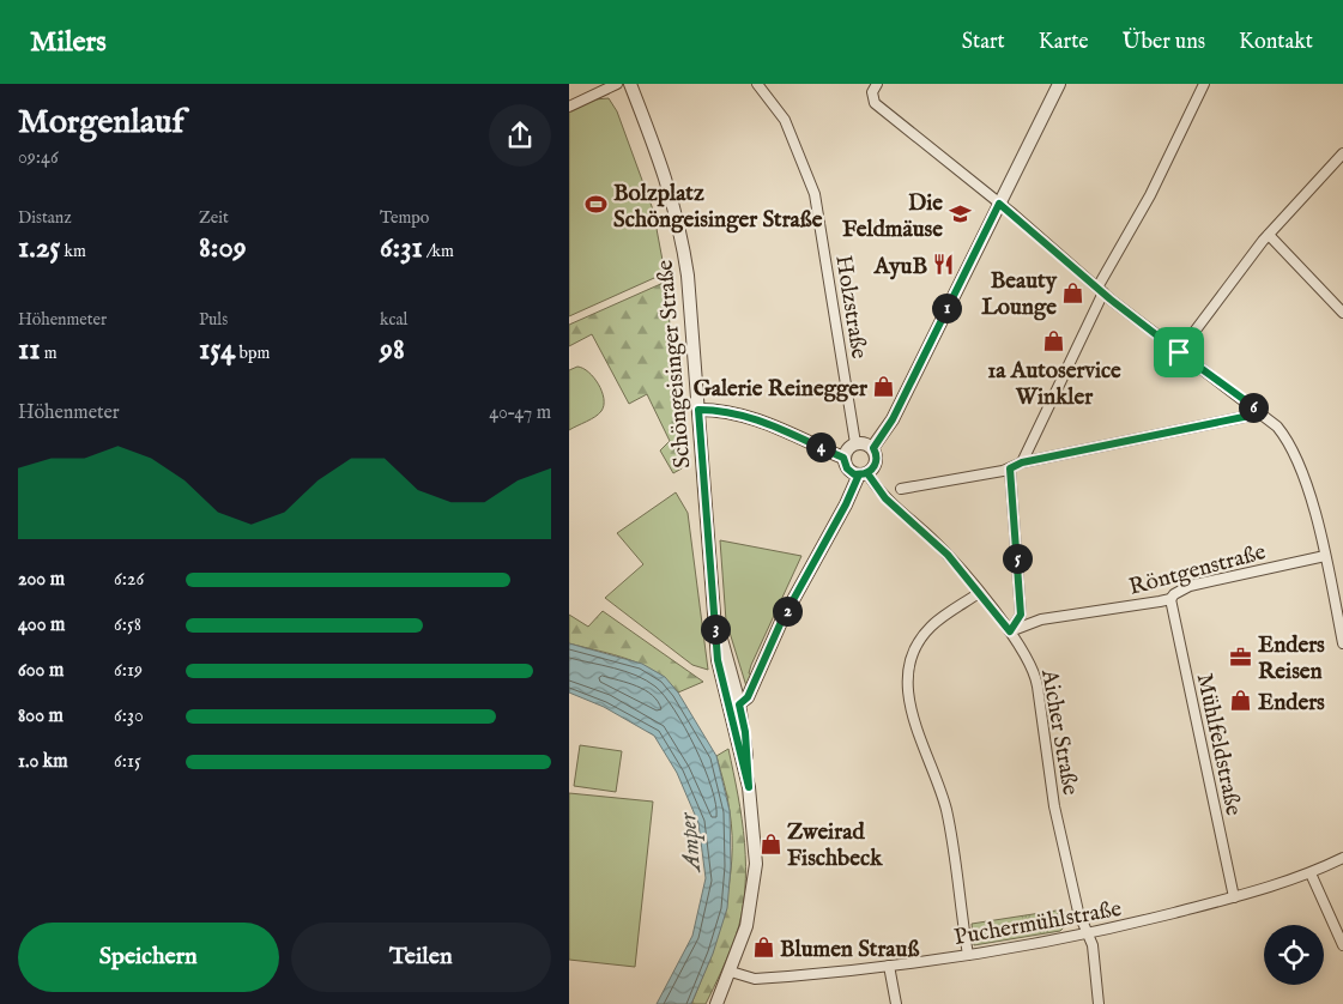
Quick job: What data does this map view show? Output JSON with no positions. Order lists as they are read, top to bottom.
{
  "streets": {
    "street": [
      "Holzstraße",
      "Schöngeisinger Straße",
      "Röntgenstraße",
      "Aicher Straße",
      "Mühlfeldstraße",
      "Puchermühlstraße"
    ]
  },
  "crossings": [
    ["Holzstraße", "Aicher Straße"],
    ["Schöngeisinger Straße", "Puchermühlstraße"],
    ["Röntgenstraße", "Aicher Straße"],
    ["Röntgenstraße", "Mühlfeldstraße"],
    ["Aicher Straße", "Puchermühlstraße"],
    ["Mühlfeldstraße", "Puchermühlstraße"]
  ],
  "water": ["Amper"],
  "places": {
    "sports": ["Bolzplatz Schöngeisinger Straße"],
    "school or university": ["Die Feldmäuse"],
    "restaurant": ["AyuB"],
    "shop": [
      "Beauty Lounge",
      "1a Autoservice Winkler",
      "Galerie Reinegger",
      "Enders",
      "Zweirad Fischbeck",
      "Blumen Strauß"
    ],
    "office": ["Enders Reisen"]
  },
  "page": {
    "header": "Milers",
    "nav": [
      "Start",
      "Karte",
      "Über uns",
      "Kontakt"
    ],
    "heading": ["Morgenlauf", "09:46"],
    "stats": [
      ["Distanz", "1.25 km"],
      ["Zeit", "8:09"],
      ["Tempo", "6:31 /km"],
      ["Höhenmeter", "11 m"],
      ["Puls", "154 bpm"],
      ["kcal", "98"]
    ],
    "pins": [
      "1",
      "6",
      "4",
      "5",
      "2",
      "3"
    ],
    "chart": ["Höhenmeter", "40–47 m"],
    "list": [
      {
        "name": "200 m",
        "note": "6:26"
      },
      {
        "name": "400 m",
        "note": "6:58"
      },
      {
        "name": "600 m",
        "note": "6:19"
      },
      {
        "name": "800 m",
        "note": "6:30"
      },
      {
        "name": "1.0 km",
        "note": "6:15"
      }
    ],
    "buttons": ["Speichern", "Teilen"]
  }
}
